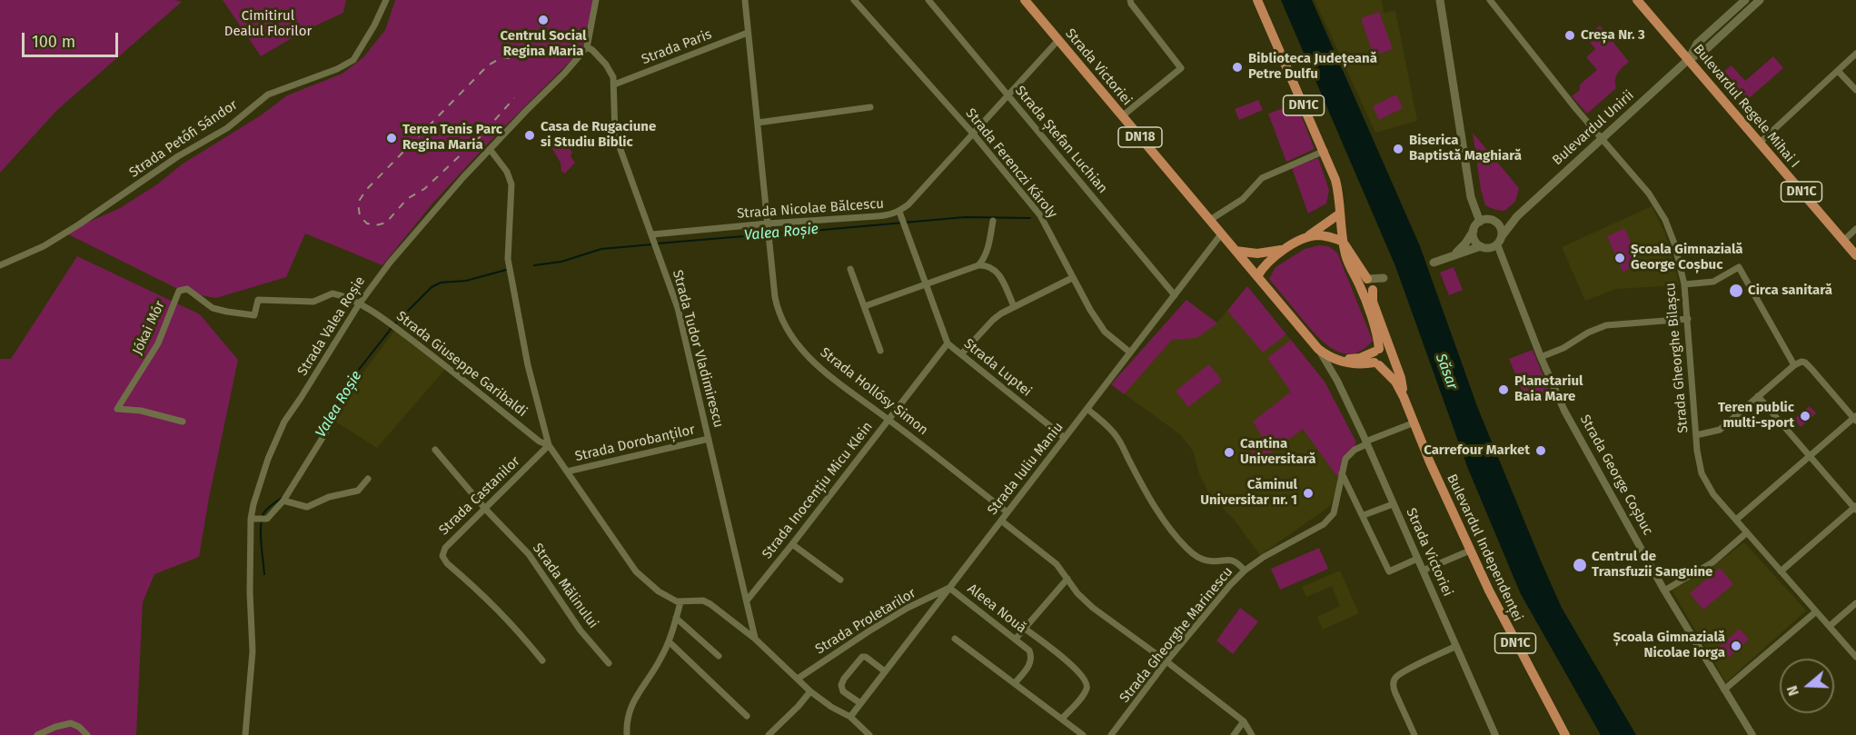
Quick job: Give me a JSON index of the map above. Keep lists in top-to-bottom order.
{
  "streets": {
    "main road": [
      "Strada Victoriei",
      "DN1C",
      "Bulevardul Regele Mihai I",
      "Bulevardul Unirii",
      "DN18",
      "Bulevardul Independenței"
    ],
    "street": [
      "Strada Paris",
      "Strada Petőfi Sándor",
      "Strada Ștefan Luchian",
      "Strada Ferenczi Károly",
      "Strada Nicolae Bălcescu",
      "Strada Valea Roșie",
      "Jókai Mór",
      "Strada Tudor Vladimirescu",
      "Strada Gheorghe Bilașcu",
      "Strada Giuseppe Garibaldi",
      "Strada Luptei",
      "Strada Hollósy Simon",
      "Strada Dorobanților",
      "Strada Iuliu Maniu",
      "Strada George Coșbuc",
      "Strada Inocențiu Micu Klein",
      "Strada Castanilor",
      "Strada Mălinului",
      "Aleea Nouă",
      "Strada Proletarilor",
      "Strada Gheorghe Marinescu"
    ]
  },
  "crossings": [
    ["Strada Paris", "Strada Tudor Vladimirescu"],
    ["Strada Paris", "Strada Hollósy Simon"],
    ["Strada Victoriei", "Strada Nicolae Bălcescu"],
    ["Strada Victoriei", "Strada Iuliu Maniu"],
    ["Strada Victoriei", "Bulevardul Independenței"],
    ["Strada Victoriei", "Strada Gheorghe Marinescu"],
    ["Bulevardul Regele Mihai I", "Bulevardul Unirii"],
    ["Bulevardul Unirii", "Strada Gheorghe Bilașcu"],
    ["Bulevardul Unirii", "Strada George Coșbuc"],
    ["Strada Ștefan Luchian", "Strada Nicolae Bălcescu"],
    ["Strada Ștefan Luchian", "Strada Iuliu Maniu"],
    ["Strada Ferenczi Károly", "Strada Nicolae Bălcescu"],
    ["Strada Ferenczi Károly", "Strada Iuliu Maniu"],
    ["Strada Nicolae Bălcescu", "Strada Tudor Vladimirescu"],
    ["Strada Nicolae Bălcescu", "Strada Luptei"],
    ["Strada Nicolae Bălcescu", "Strada Hollósy Simon"],
    ["Strada Valea Roșie", "Jókai Mór"],
    ["Strada Valea Roșie", "Strada Tudor Vladimirescu"],
    ["Strada Valea Roșie", "Strada Giuseppe Garibaldi"],
    ["Jókai Mór", "Strada Giuseppe Garibaldi"],
    ["Strada Tudor Vladimirescu", "Strada Dorobanților"],
    ["Strada Tudor Vladimirescu", "Strada Inocențiu Micu Klein"],
    ["Strada Giuseppe Garibaldi", "Strada Castanilor"],
    ["Strada Luptei", "Strada Iuliu Maniu"],
    ["Strada Luptei", "Strada Inocențiu Micu Klein"],
    ["Strada Hollósy Simon", "Strada Iuliu Maniu"],
    ["Strada Hollósy Simon", "Strada Inocențiu Micu Klein"],
    ["Strada Iuliu Maniu", "Aleea Nouă"],
    ["Strada Iuliu Maniu", "Strada Proletarilor"],
    ["Strada Castanilor", "Strada Mălinului"],
    ["Bulevardul Independenței", "Strada Gheorghe Marinescu"],
    ["Aleea Nouă", "Strada Proletarilor"]
  ],
  "water": ["Valea Roșie", "Săsar"],
  "parks": ["Cimitirul Dealul Florilor"],
  "places": [
    "Centrul Social Regina Maria",
    "Creșa Nr. 3",
    "Biblioteca Județeană Petre Dulfu",
    "Casa de Rugaciune si Studiu Biblic",
    "Teren Tenis Parc Regina Maria",
    "Biserica Baptistă Maghiară",
    "Școala Gimnazială George Coșbuc",
    "Circa sanitară",
    "Planetariul Baia Mare",
    "Teren public multi-sport",
    "Carrefour Market",
    "Cantina Universitară",
    "Căminul Universitar nr. 1",
    "Centrul de Transfuzii Sanguine",
    "Școala Gimnazială Nicolae Iorga"
  ],
  "scale_bar": "100 m",
  "north": "left"
}
